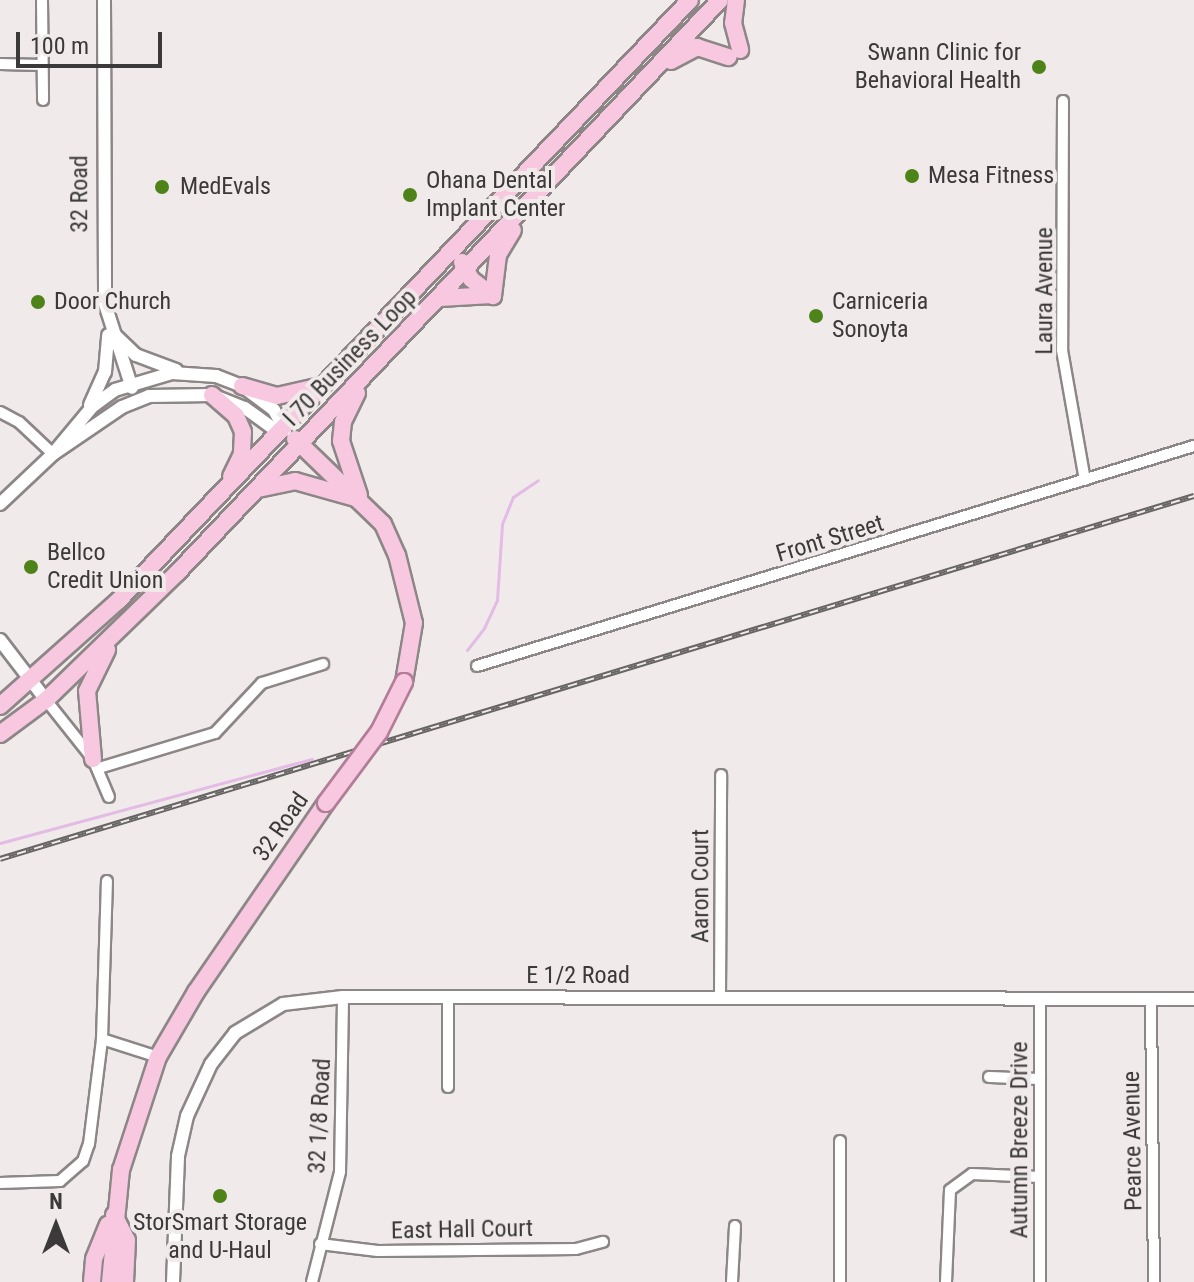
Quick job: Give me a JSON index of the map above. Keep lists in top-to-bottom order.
{
  "streets": {
    "main road": ["32 Road", "I 70 Business Loop"],
    "street": [
      "Laura Avenue",
      "Front Street",
      "Aaron Court",
      "E 1/2 Road",
      "32 1/8 Road",
      "Autumn Breeze Drive",
      "Pearce Avenue",
      "East Hall Court"
    ]
  },
  "crossings": [
    ["32 Road", "I 70 Business Loop"],
    ["Laura Avenue", "Front Street"],
    ["Aaron Court", "E 1/2 Road"],
    ["E 1/2 Road", "32 1/8 Road"],
    ["E 1/2 Road", "Autumn Breeze Drive"],
    ["E 1/2 Road", "Pearce Avenue"],
    ["32 1/8 Road", "East Hall Court"]
  ],
  "places": [
    "Swann Clinic for Behavioral Health",
    "Mesa Fitness",
    "MedEvals",
    "Ohana Dental Implant Center",
    "Door Church",
    "Carniceria Sonoyta",
    "Bellco Credit Union",
    "StorSmart Storage and U-Haul"
  ],
  "scale_bar": "100 m",
  "north": "top"
}
